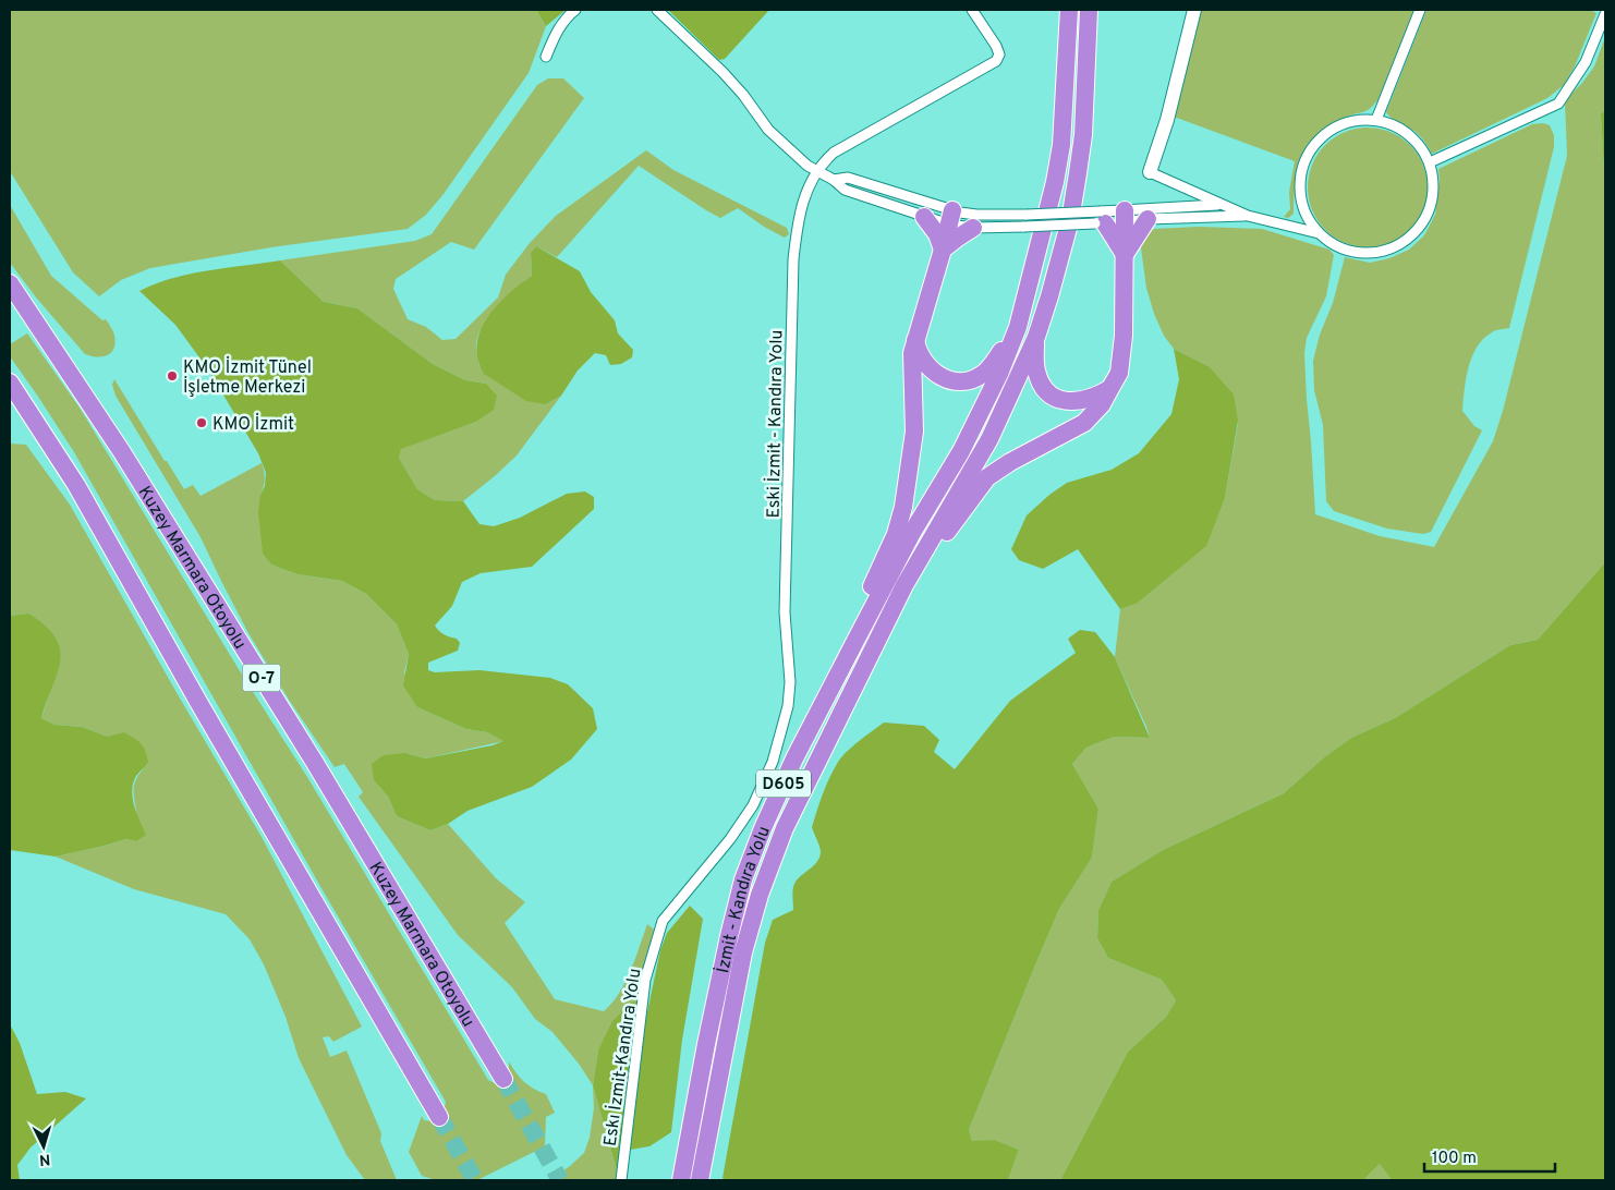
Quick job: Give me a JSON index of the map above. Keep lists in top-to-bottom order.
{
  "streets": {
    "highway": [
      "Kuzey Marmara Otoyolu",
      "O-7",
      "D605",
      "İzmit - Kandıra Yolu"
    ],
    "street": ["Eski İzmit - Kandıra Yolu", "Eskı İzmit-Kandıra Yolu"]
  },
  "crossings": [
    ["Eski İzmit - Kandıra Yolu", "Eskı İzmit-Kandıra Yolu"]
  ],
  "places": ["KMO İzmit Tünel İşletme Merkezi", "KMO İzmit"],
  "scale_bar": "100 m",
  "north": "bottom"
}
